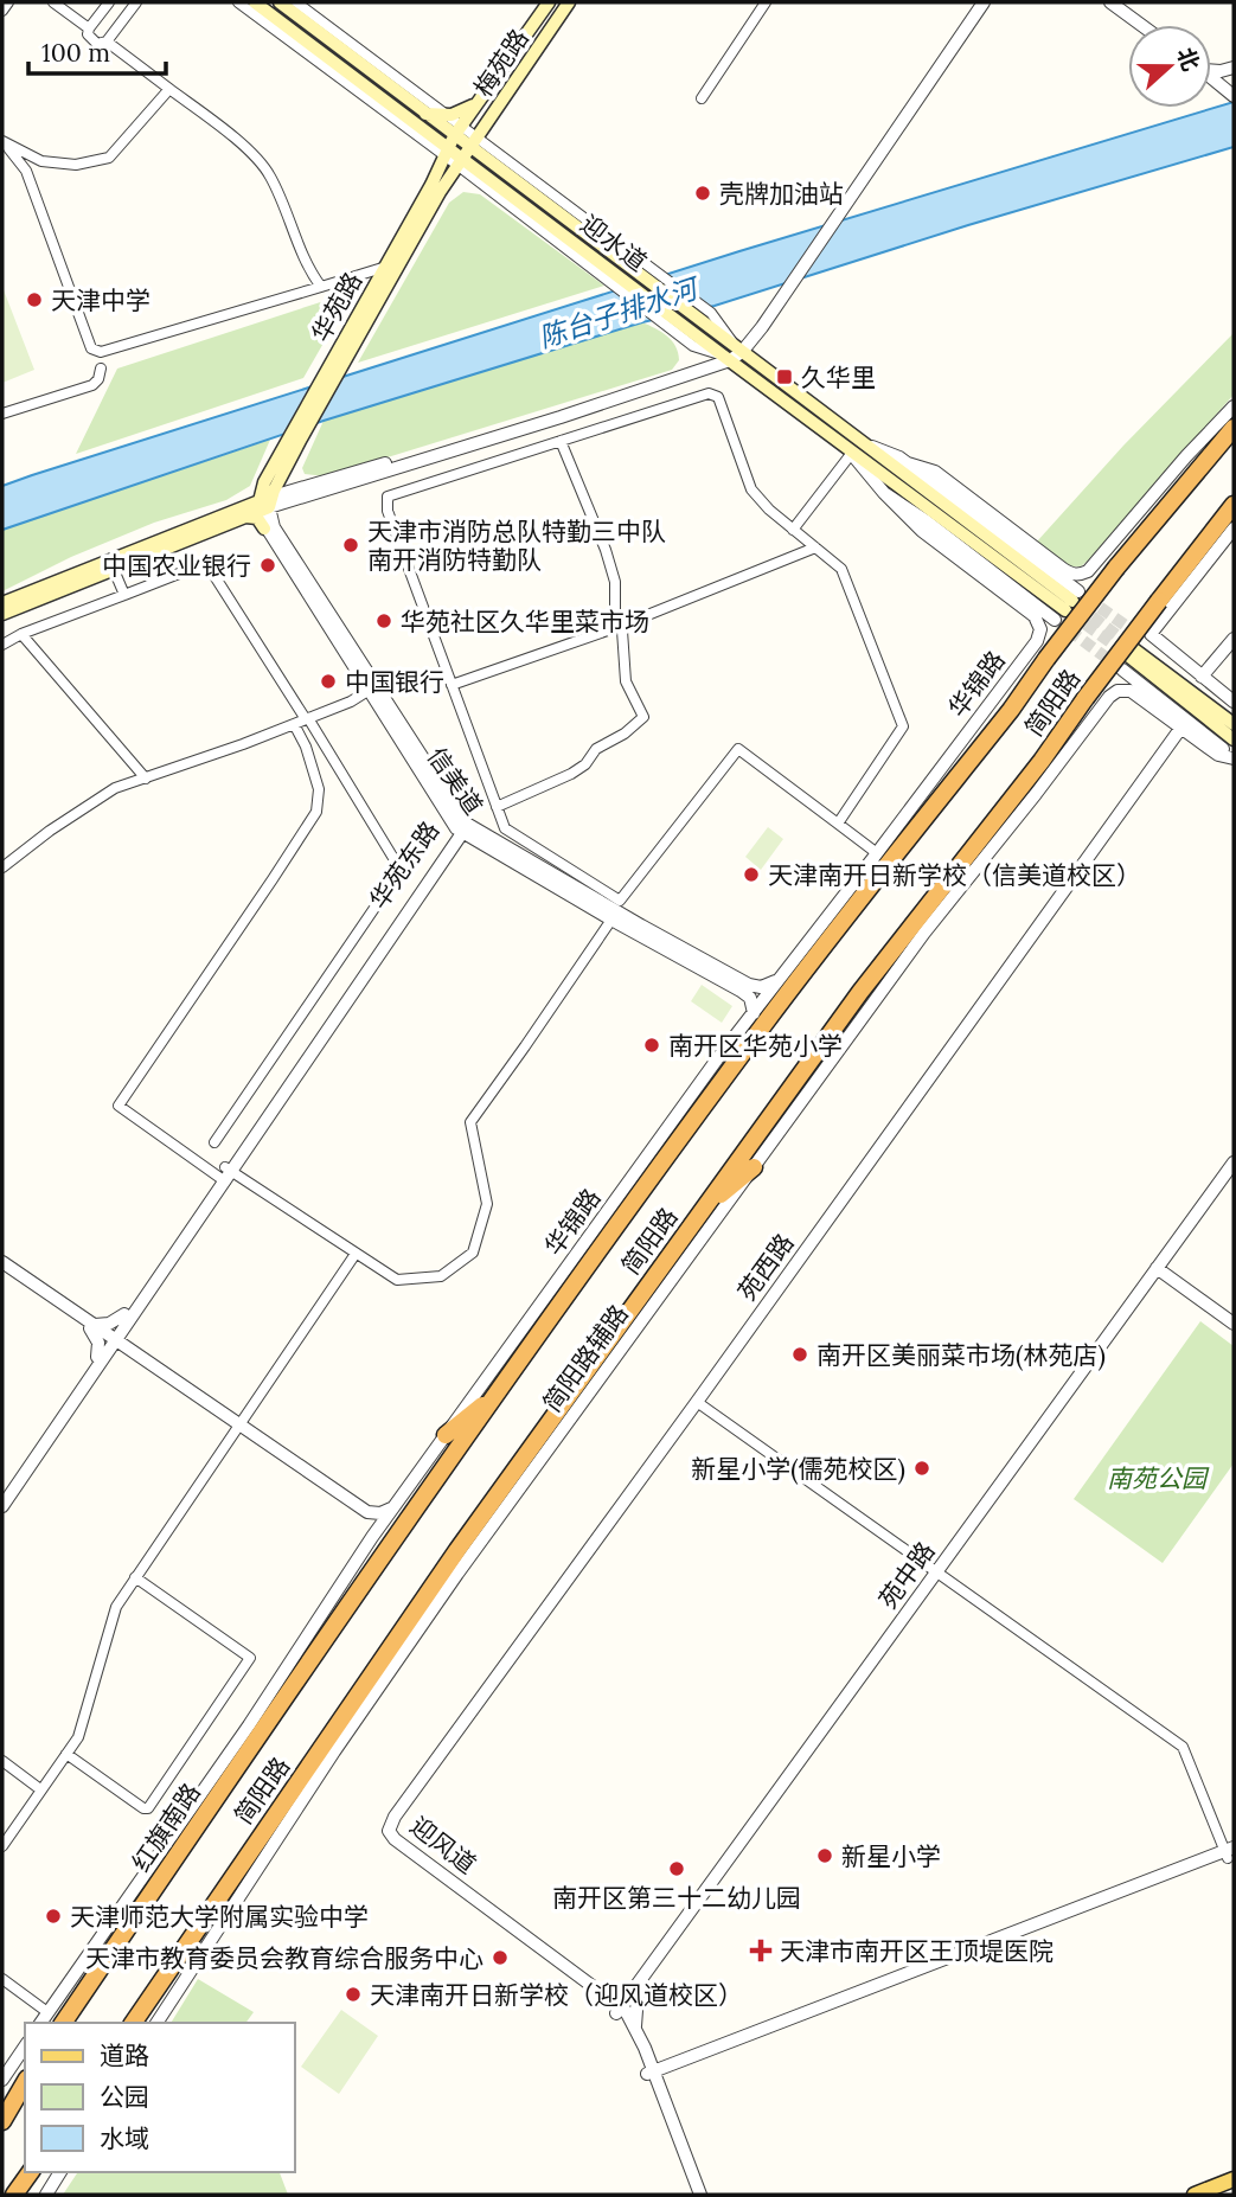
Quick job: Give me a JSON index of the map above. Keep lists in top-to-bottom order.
{
  "streets": {
    "highway": ["简阳路", "红旗南路"],
    "main road": ["梅苑路", "迎水道", "华苑路"],
    "street": [
      "华锦路",
      "信美道",
      "华苑东路",
      "苑西路",
      "简阳路辅路",
      "苑中路",
      "迎风道"
    ]
  },
  "crossings": [
    ["梅苑路", "迎水道"],
    ["梅苑路", "华苑路"],
    ["迎水道", "华苑路"],
    ["华苑路", "信美道"],
    ["华锦路", "信美道"],
    ["简阳路", "红旗南路"],
    ["信美道", "华苑东路"],
    ["苑西路", "简阳路辅路"],
    ["苑西路", "迎风道"],
    ["苑中路", "迎风道"]
  ],
  "water": ["陈台子排水河"],
  "parks": ["南苑公园"],
  "places": {
    "other": [
      "壳牌加油站",
      "天津中学",
      "天津市消防总队特勤三中队 南开消防特勤队",
      "中国农业银行",
      "华苑社区久华里菜市场",
      "中国银行",
      "天津南开日新学校（信美道校区）",
      "南开区华苑小学",
      "南开区美丽菜市场(林苑店)",
      "新星小学(儒苑校区)",
      "新星小学",
      "南开区第三十二幼儿园",
      "天津师范大学附属实验中学",
      "天津市教育委员会教育综合服务中心",
      "天津南开日新学校（迎风道校区）"
    ],
    "transit": ["久华里"],
    "health": ["天津市南开区王顶堤医院"]
  },
  "legend": ["道路", "公园", "水域"],
  "scale_bar": "100 m",
  "north": "right"
}
